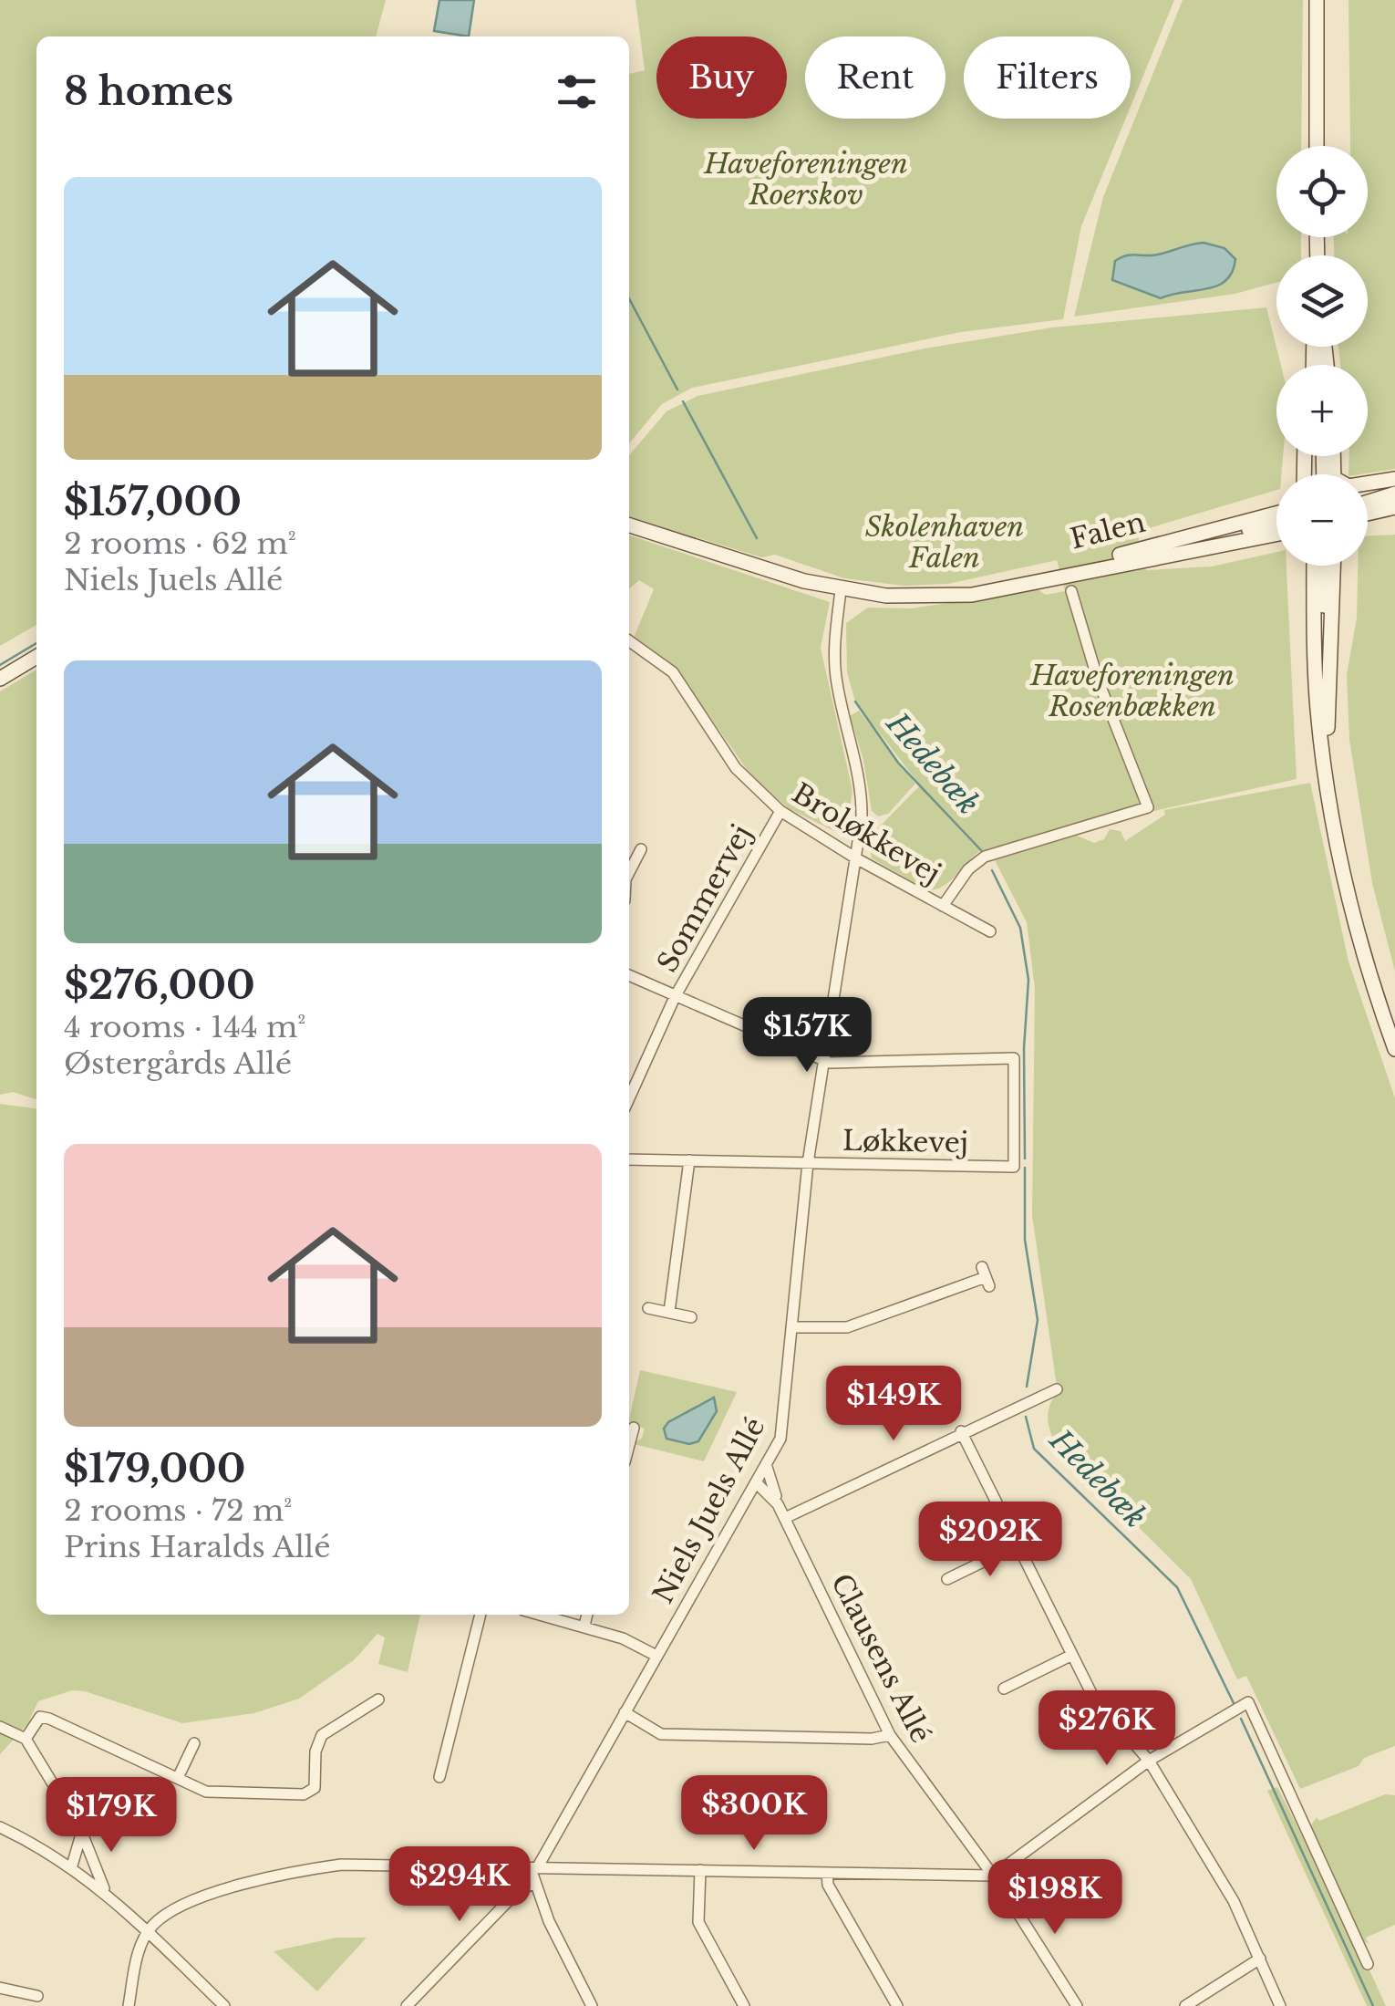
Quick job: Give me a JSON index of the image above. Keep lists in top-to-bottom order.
{
  "streets": {
    "main road": ["Falen"],
    "street": [
      "Broløkkevej",
      "Sommervej",
      "Løkkevej",
      "Niels Juels Allé",
      "Clausens Allé"
    ]
  },
  "crossings": [
    ["Falen", "Niels Juels Allé"],
    ["Broløkkevej", "Sommervej"],
    ["Broløkkevej", "Niels Juels Allé"],
    ["Løkkevej", "Niels Juels Allé"],
    ["Niels Juels Allé", "Clausens Allé"]
  ],
  "water": ["Hedebæk"],
  "parks": ["Haveforeningen Roerskov", "Skolenhaven Falen", "Haveforeningen Rosenbækken"],
  "page": {
    "chip": ["Buy", "Rent", "Filters"],
    "heading": "8 homes",
    "map_buttons": ["+", "−"],
    "list": [
      {
        "name": "$157,000",
        "note": "2 rooms · 62 m² · Niels Juels Allé"
      },
      {
        "name": "$276,000",
        "note": "4 rooms · 144 m² · Østergårds Allé"
      },
      {
        "name": "$179,000",
        "note": "2 rooms · 72 m² · Prins Haralds Allé"
      }
    ],
    "price": [
      "$157K",
      "$149K",
      "$202K",
      "$276K",
      "$300K",
      "$179K",
      "$294K",
      "$198K"
    ]
  }
}
